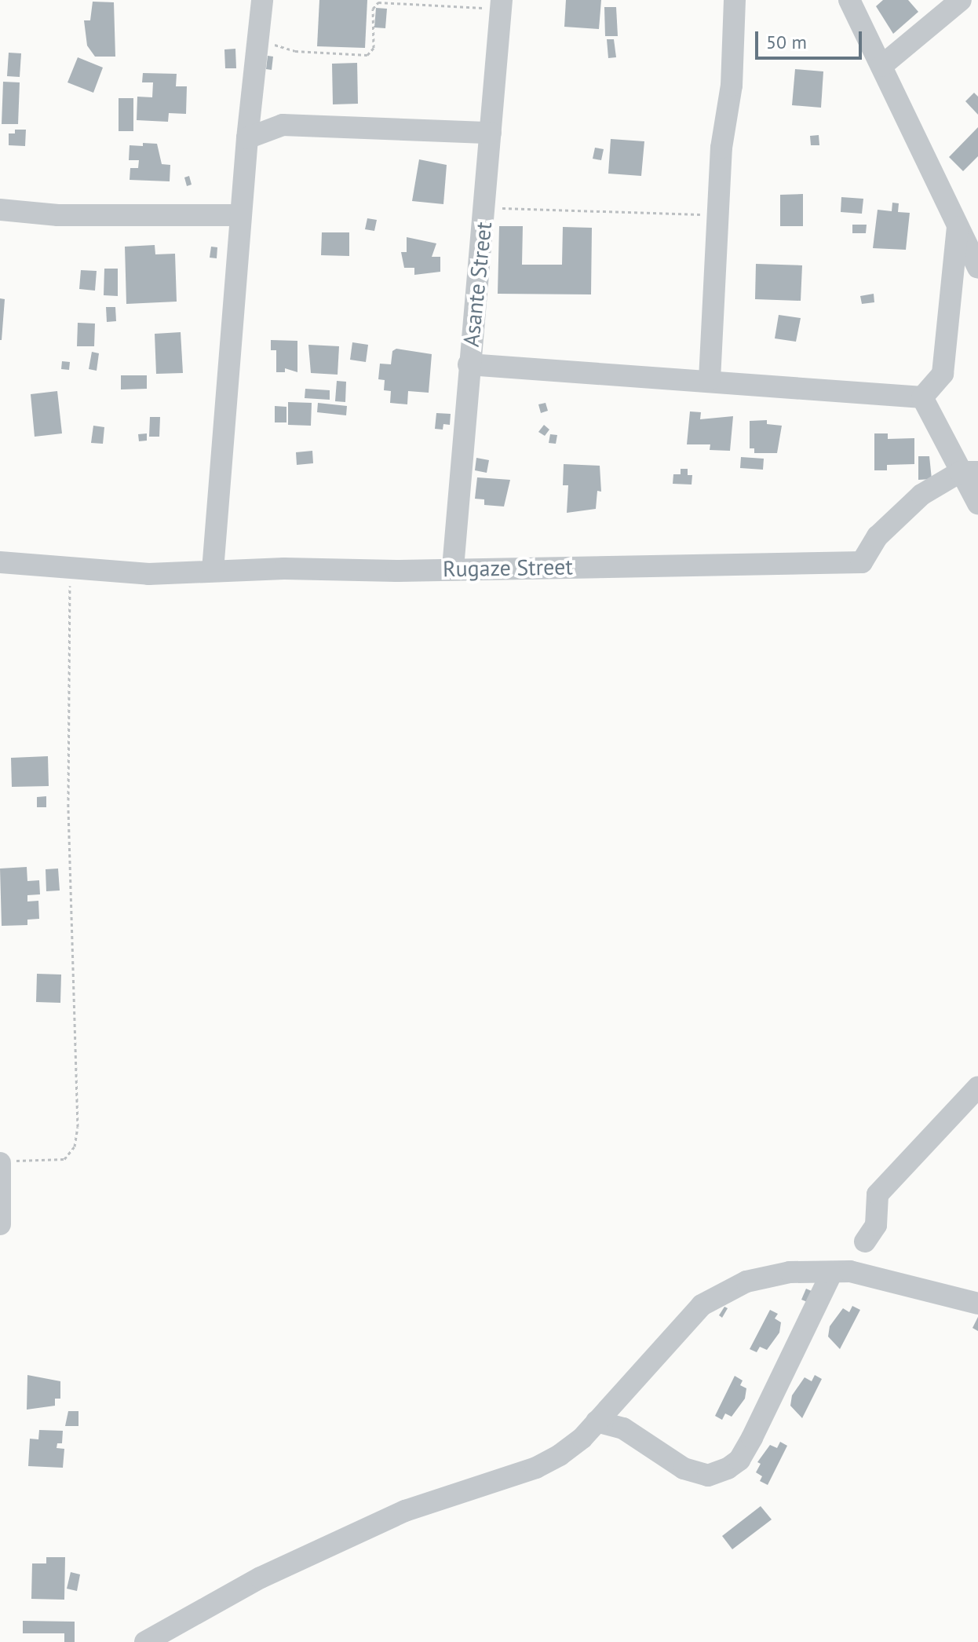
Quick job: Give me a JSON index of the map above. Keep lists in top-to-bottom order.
{
  "streets": {
    "street": ["Asante Street", "Rugaze Street"]
  },
  "crossings": [
    ["Asante Street", "Rugaze Street"]
  ],
  "scale_bar": "50 m"
}
